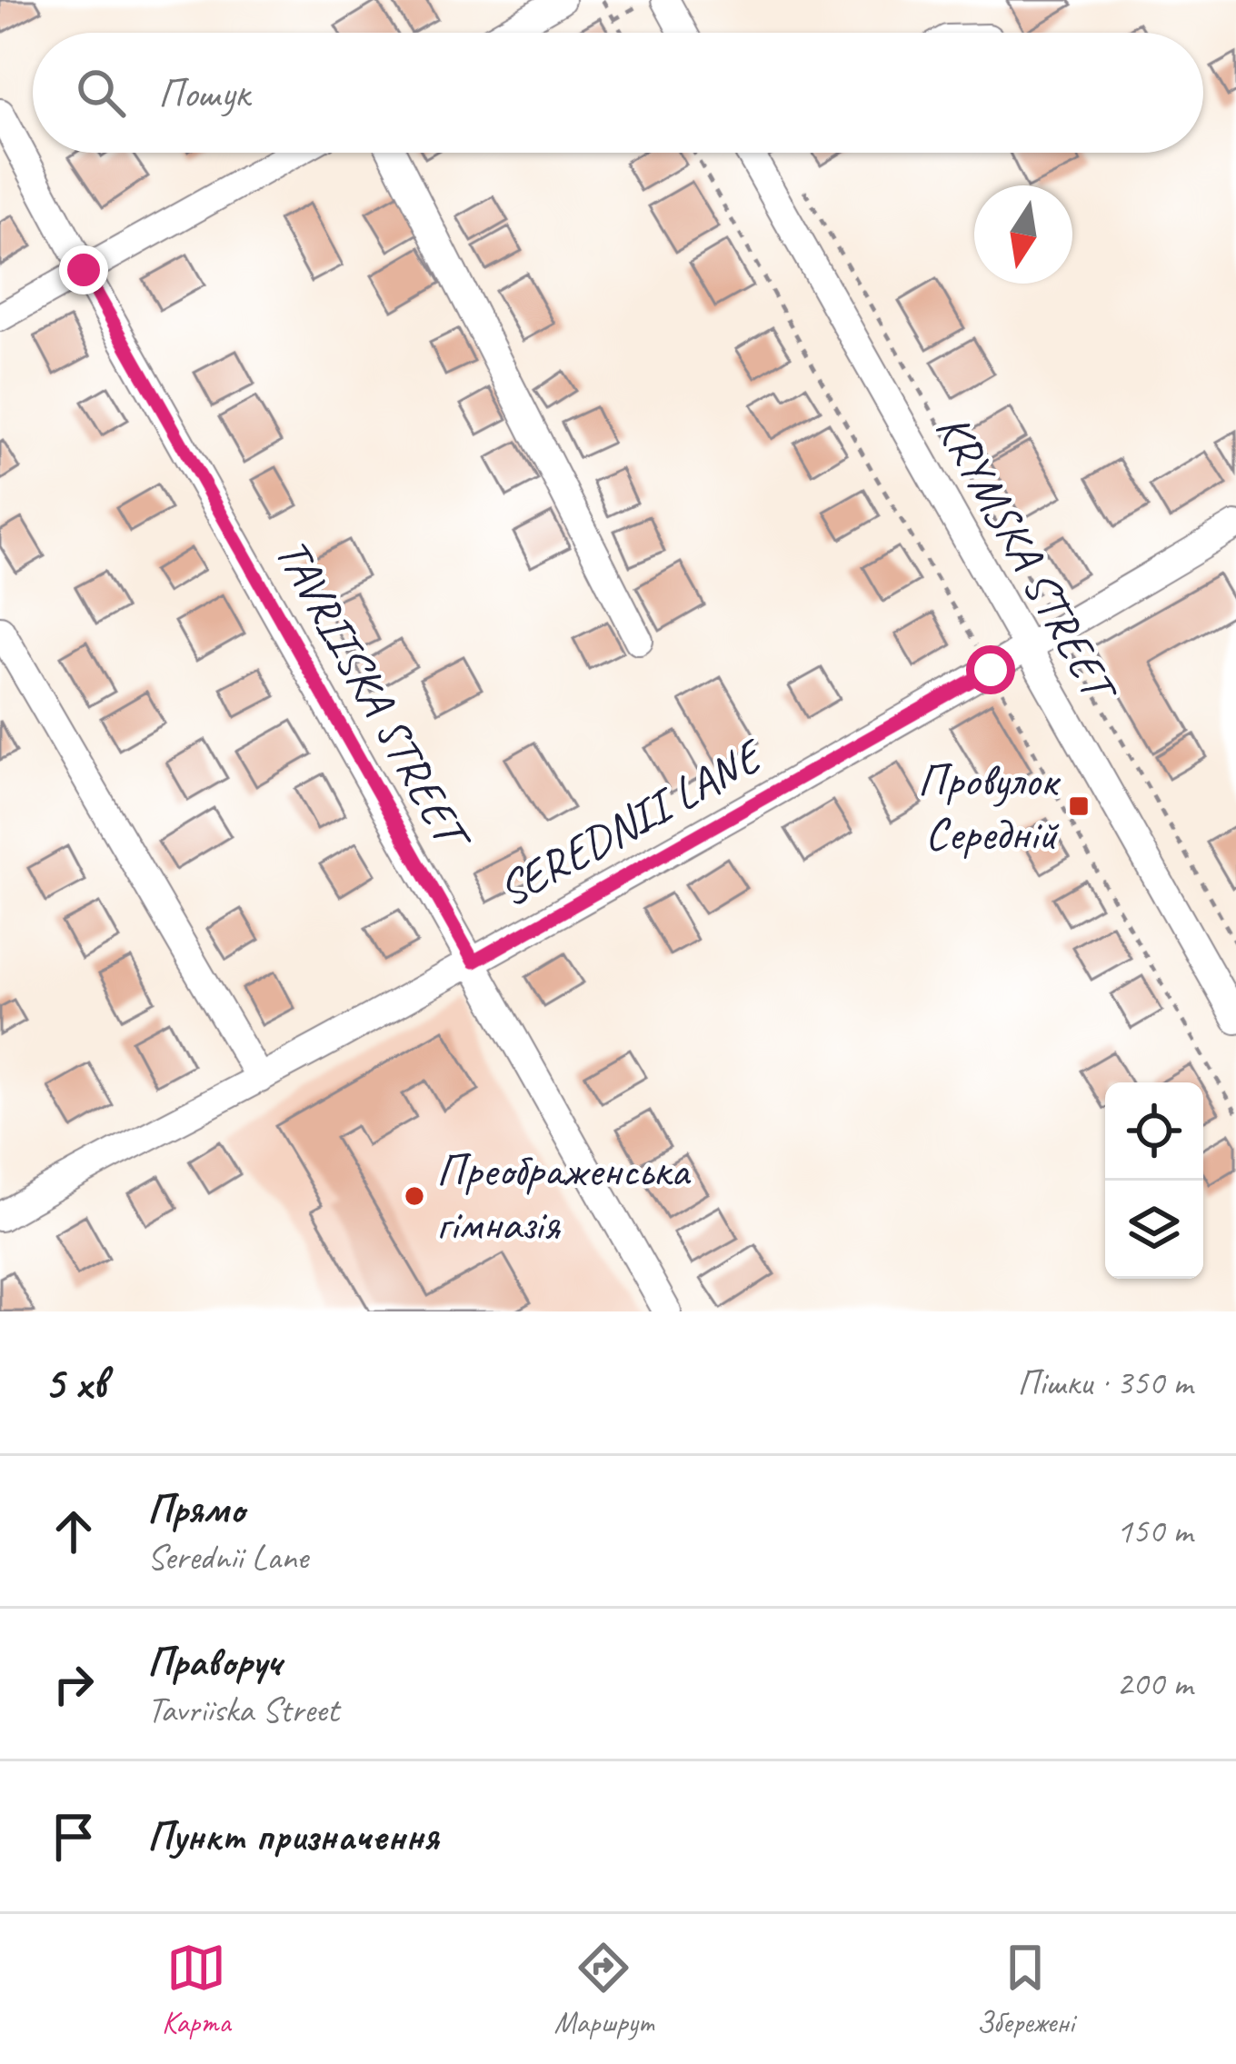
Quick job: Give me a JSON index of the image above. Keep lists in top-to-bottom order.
{
  "streets": {
    "street": ["KRYMSKA STREET", "TAVRIISKA STREET", "SEREDNII LANE"]
  },
  "crossings": [
    ["KRYMSKA STREET", "SEREDNII LANE"],
    ["TAVRIISKA STREET", "SEREDNII LANE"]
  ],
  "places": {
    "transit": ["Провулок Середній"],
    "other": ["Преображенська гімназія"]
  },
  "north": "bottom",
  "page": {
    "search": "Пошук",
    "heading": ["5 хв", "Пішки · 350 m"],
    "list": [
      ["Прямо", "Serednii Lane", "150 m"],
      ["Праворуч", "Tavriiska Street", "200 m"],
      "Пункт призначення"
    ],
    "nav": ["Карта", "Маршрут", "Збережені"]
  }
}
